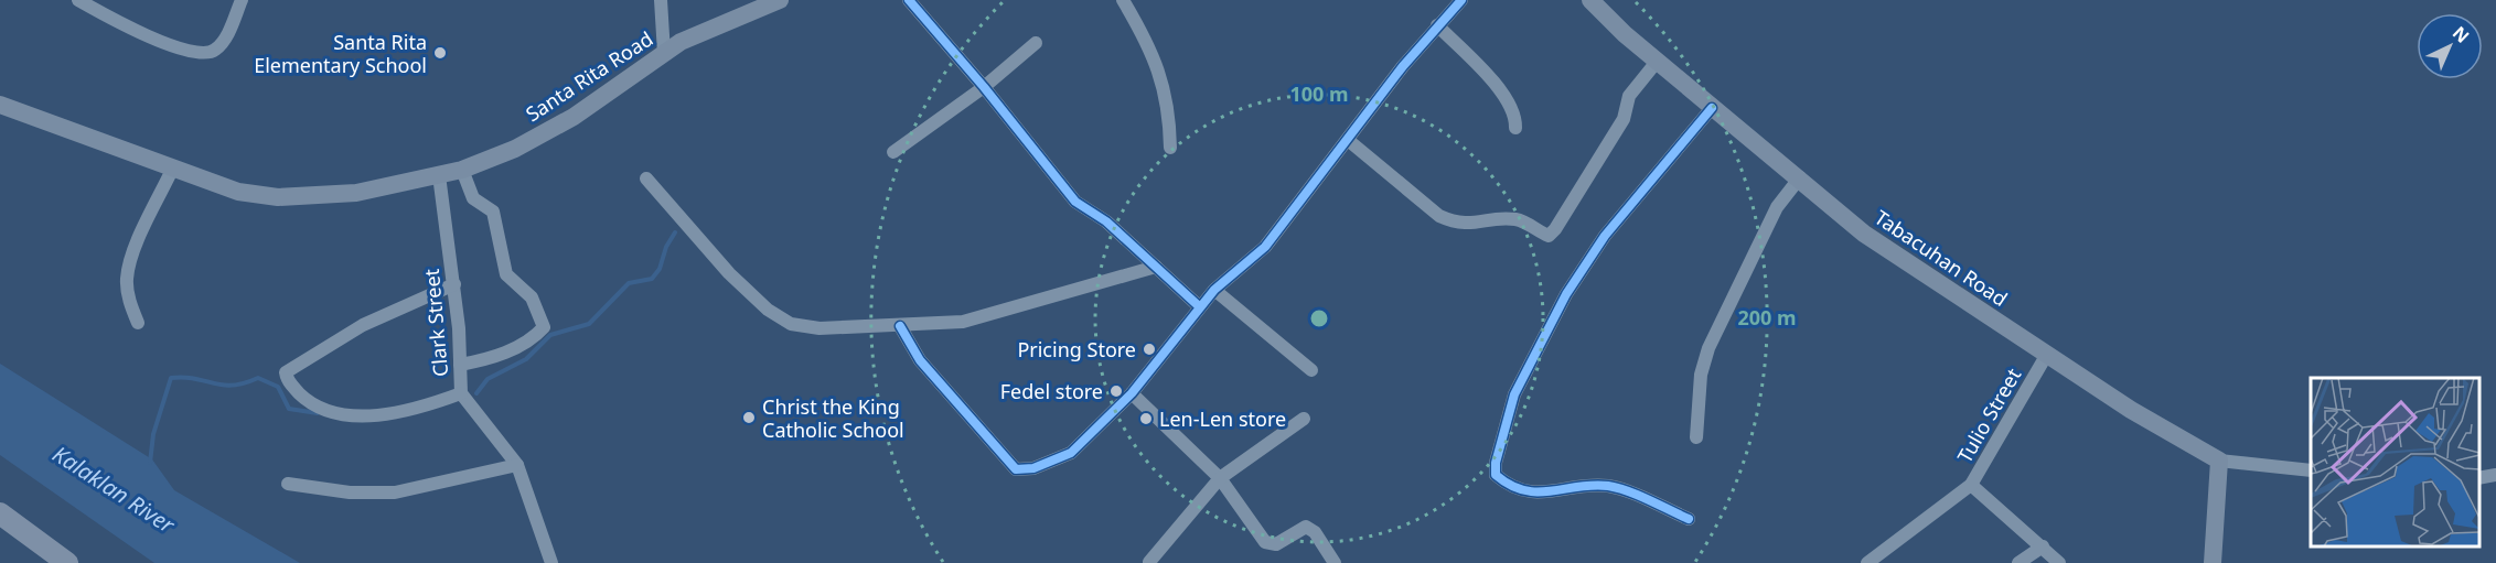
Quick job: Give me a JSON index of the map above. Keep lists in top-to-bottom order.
{
  "streets": {
    "main road": ["Santa Rita Road", "Tabacuhan Road"],
    "street": ["Clark Street", "Tulio Street"]
  },
  "crossings": [
    ["Santa Rita Road", "Clark Street"],
    ["Tabacuhan Road", "Tulio Street"]
  ],
  "water": ["Kalaklan River"],
  "places": [
    "Santa Rita Elementary School",
    "Pricing Store",
    "Fedel store",
    "Christ the King Catholic School",
    "Len-Len store"
  ],
  "north": "top right",
  "rings": ["100 m", "200 m"]
}
